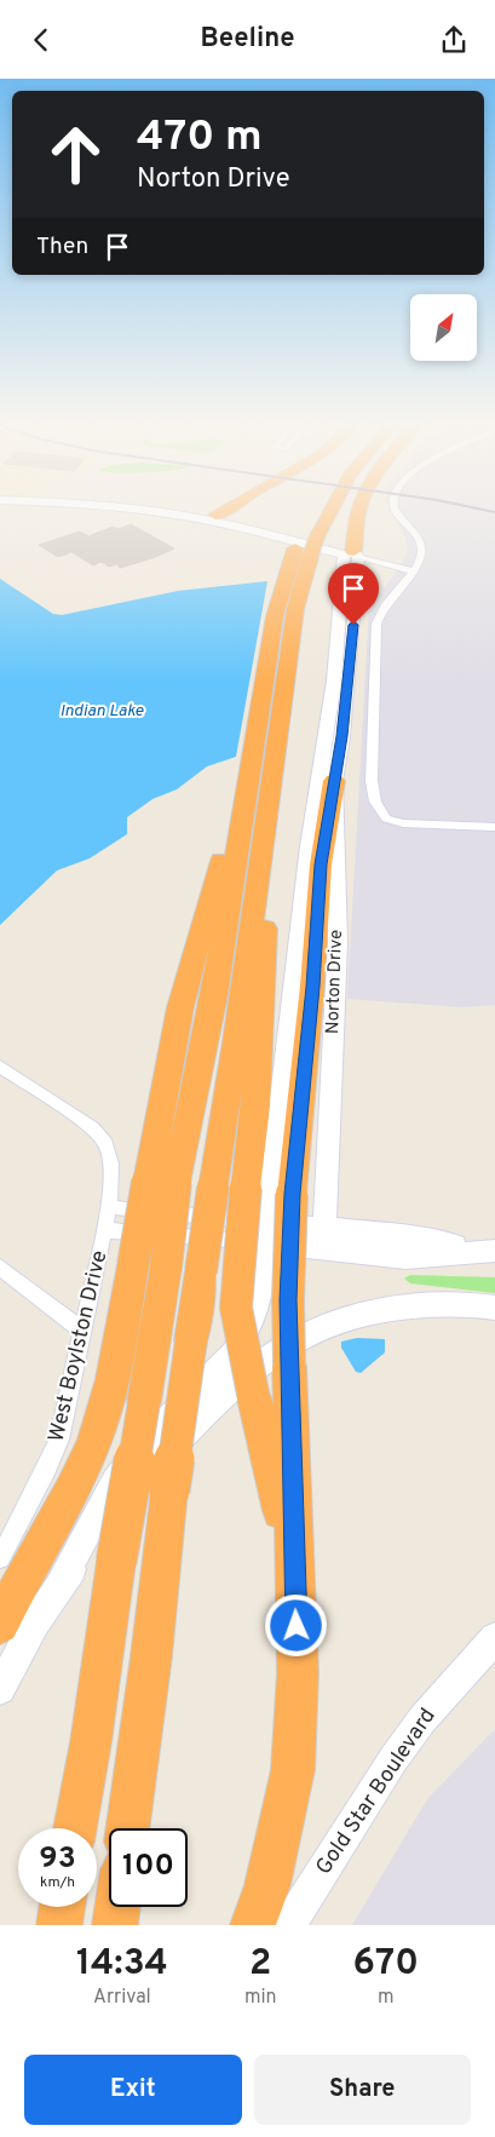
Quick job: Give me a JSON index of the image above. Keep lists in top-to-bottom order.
{
  "streets": {
    "main road": ["Norton Drive", "West Boylston Drive", "Gold Star Boulevard"]
  },
  "crossings": [
    ["Norton Drive", "West Boylston Drive"]
  ],
  "water": ["Indian Lake"],
  "north": "top right",
  "page": {
    "header": "Beeline",
    "turn": ["470 m", "Norton Drive"],
    "then": "Then",
    "speed": "93 km/h",
    "limit": "100",
    "eta": [
      "14:34",
      "Arrival",
      "2",
      "min",
      "670",
      "m"
    ],
    "buttons": ["Exit", "Share"]
  }
}
